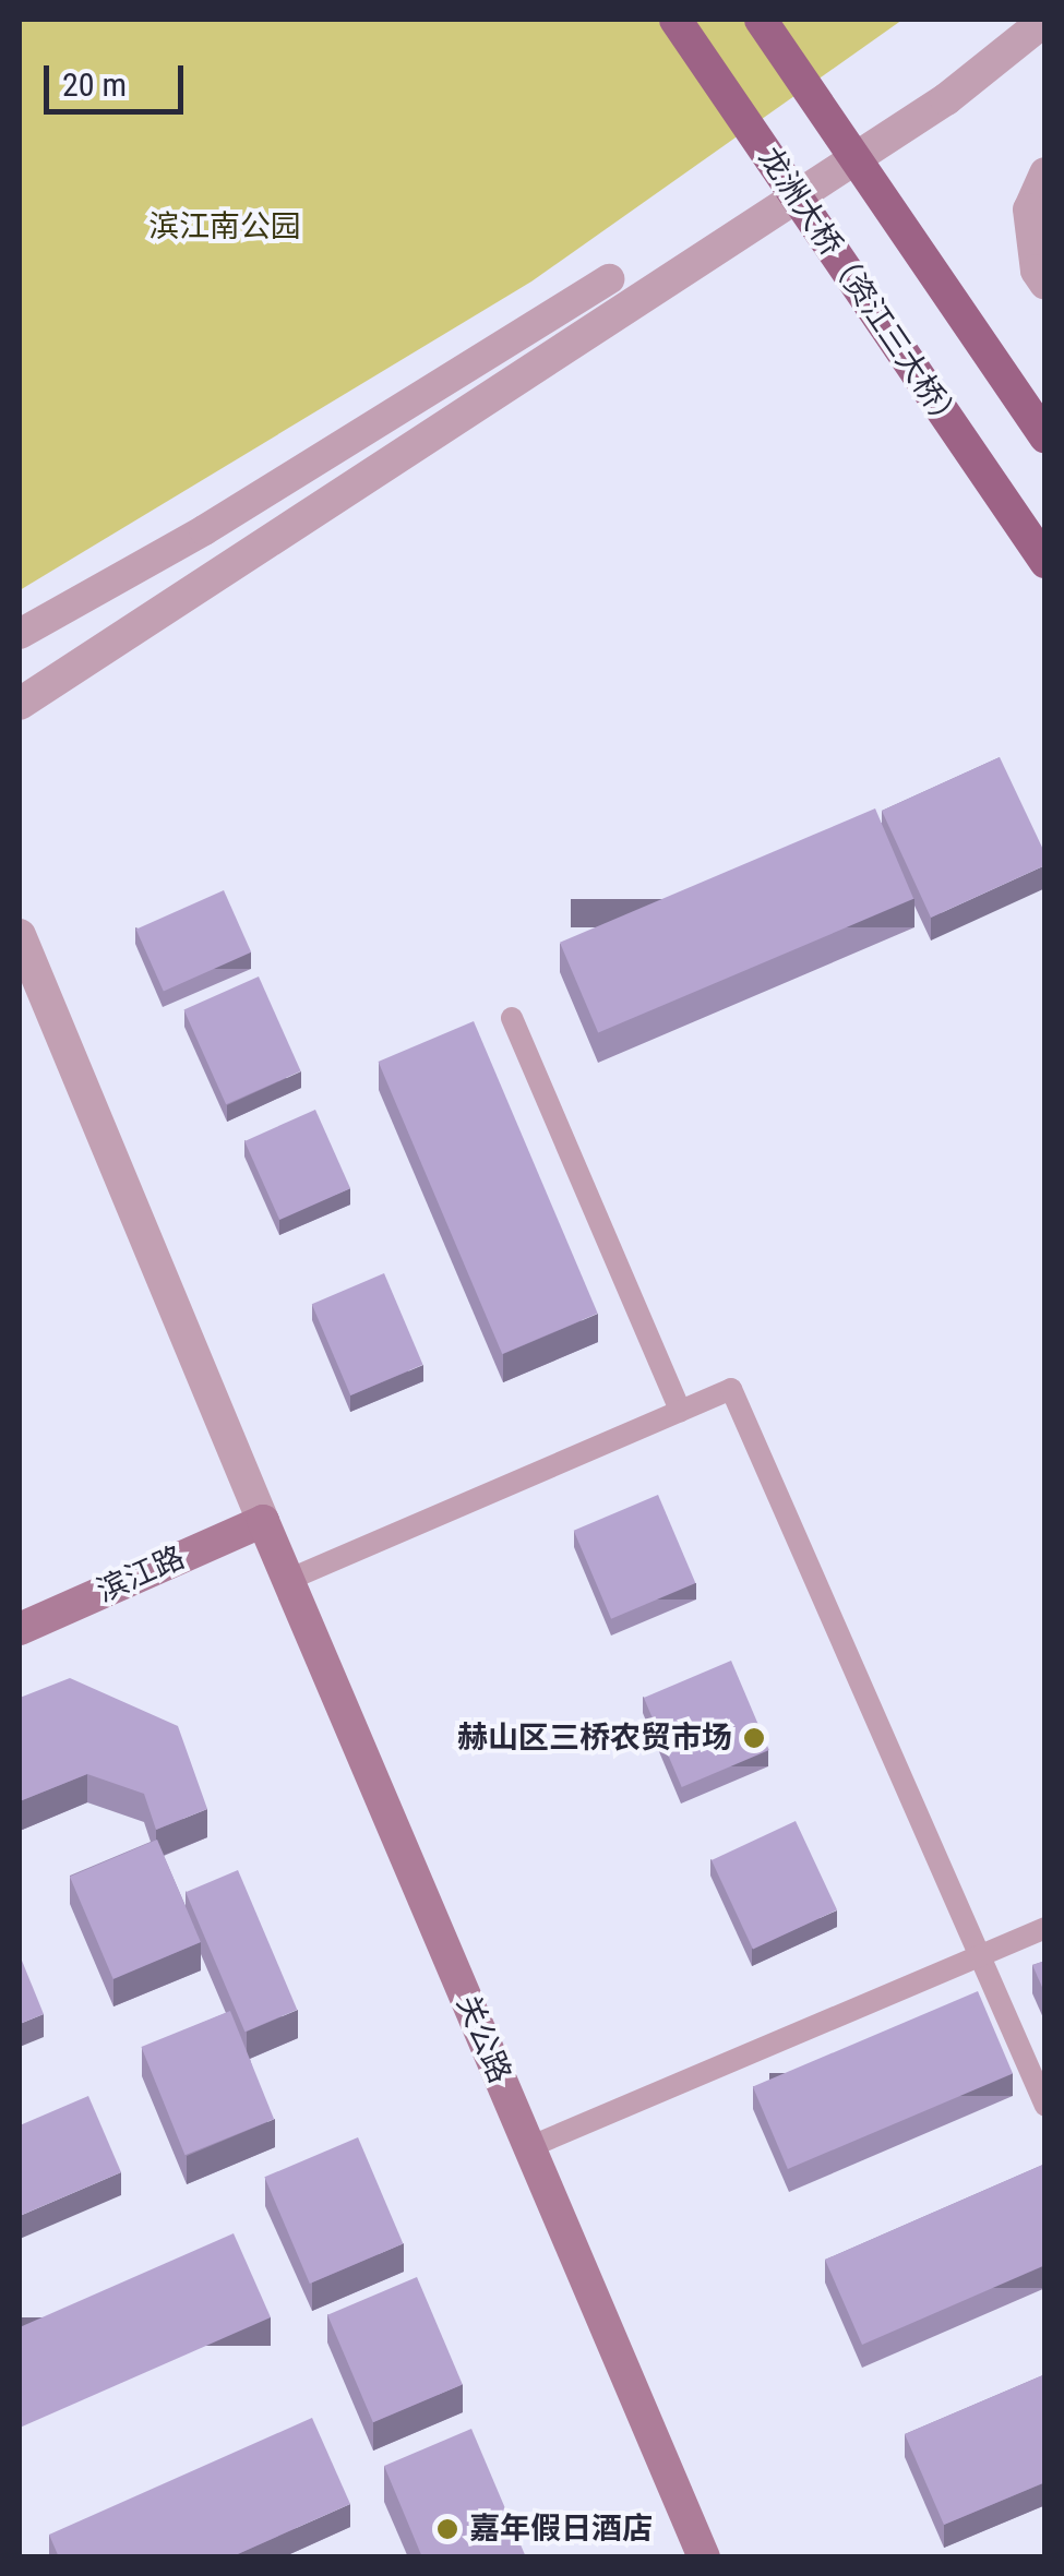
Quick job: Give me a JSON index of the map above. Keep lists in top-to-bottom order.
{
  "streets": {
    "main road": ["龙洲大桥（资江三大桥）", "滨江路", "关公路"]
  },
  "crossings": [
    ["滨江路", "关公路"]
  ],
  "parks": ["滨江南公园"],
  "places": ["赫山区三桥农贸市场", "嘉年假日酒店"],
  "scale_bar": "20 m"
}
